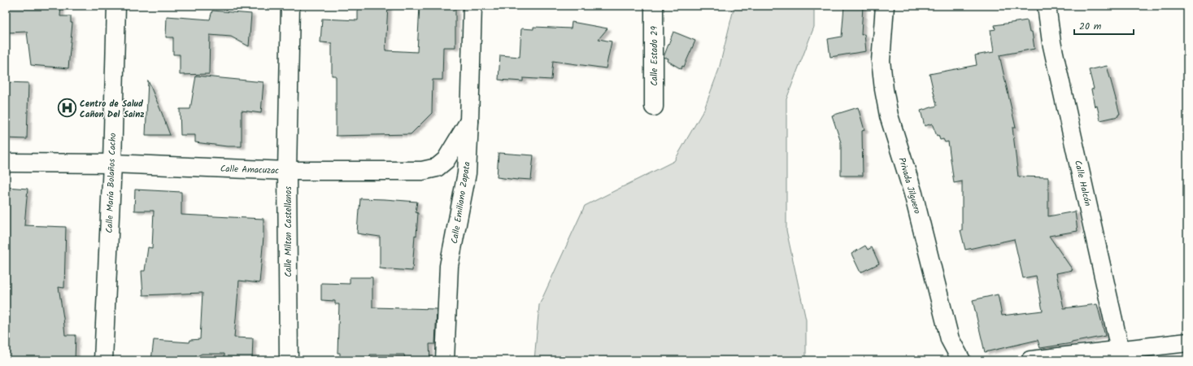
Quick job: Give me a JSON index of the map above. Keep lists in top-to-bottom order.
{
  "streets": {
    "street": [
      "Calle Estado 29",
      "Calle Amacuzac",
      "Calle María Bolaños Cacho",
      "Calle Halcón",
      "Privada Jilguero",
      "Calle Emiliano Zapata",
      "Calle Milton Castellanos"
    ]
  },
  "crossings": [
    ["Calle Amacuzac", "Calle María Bolaños Cacho"],
    ["Calle Amacuzac", "Calle Emiliano Zapata"],
    ["Calle Amacuzac", "Calle Milton Castellanos"]
  ],
  "places": {
    "hospital": ["Centro de Salud Cañon Del Sainz"]
  },
  "scale_bar": "20 m"
}
